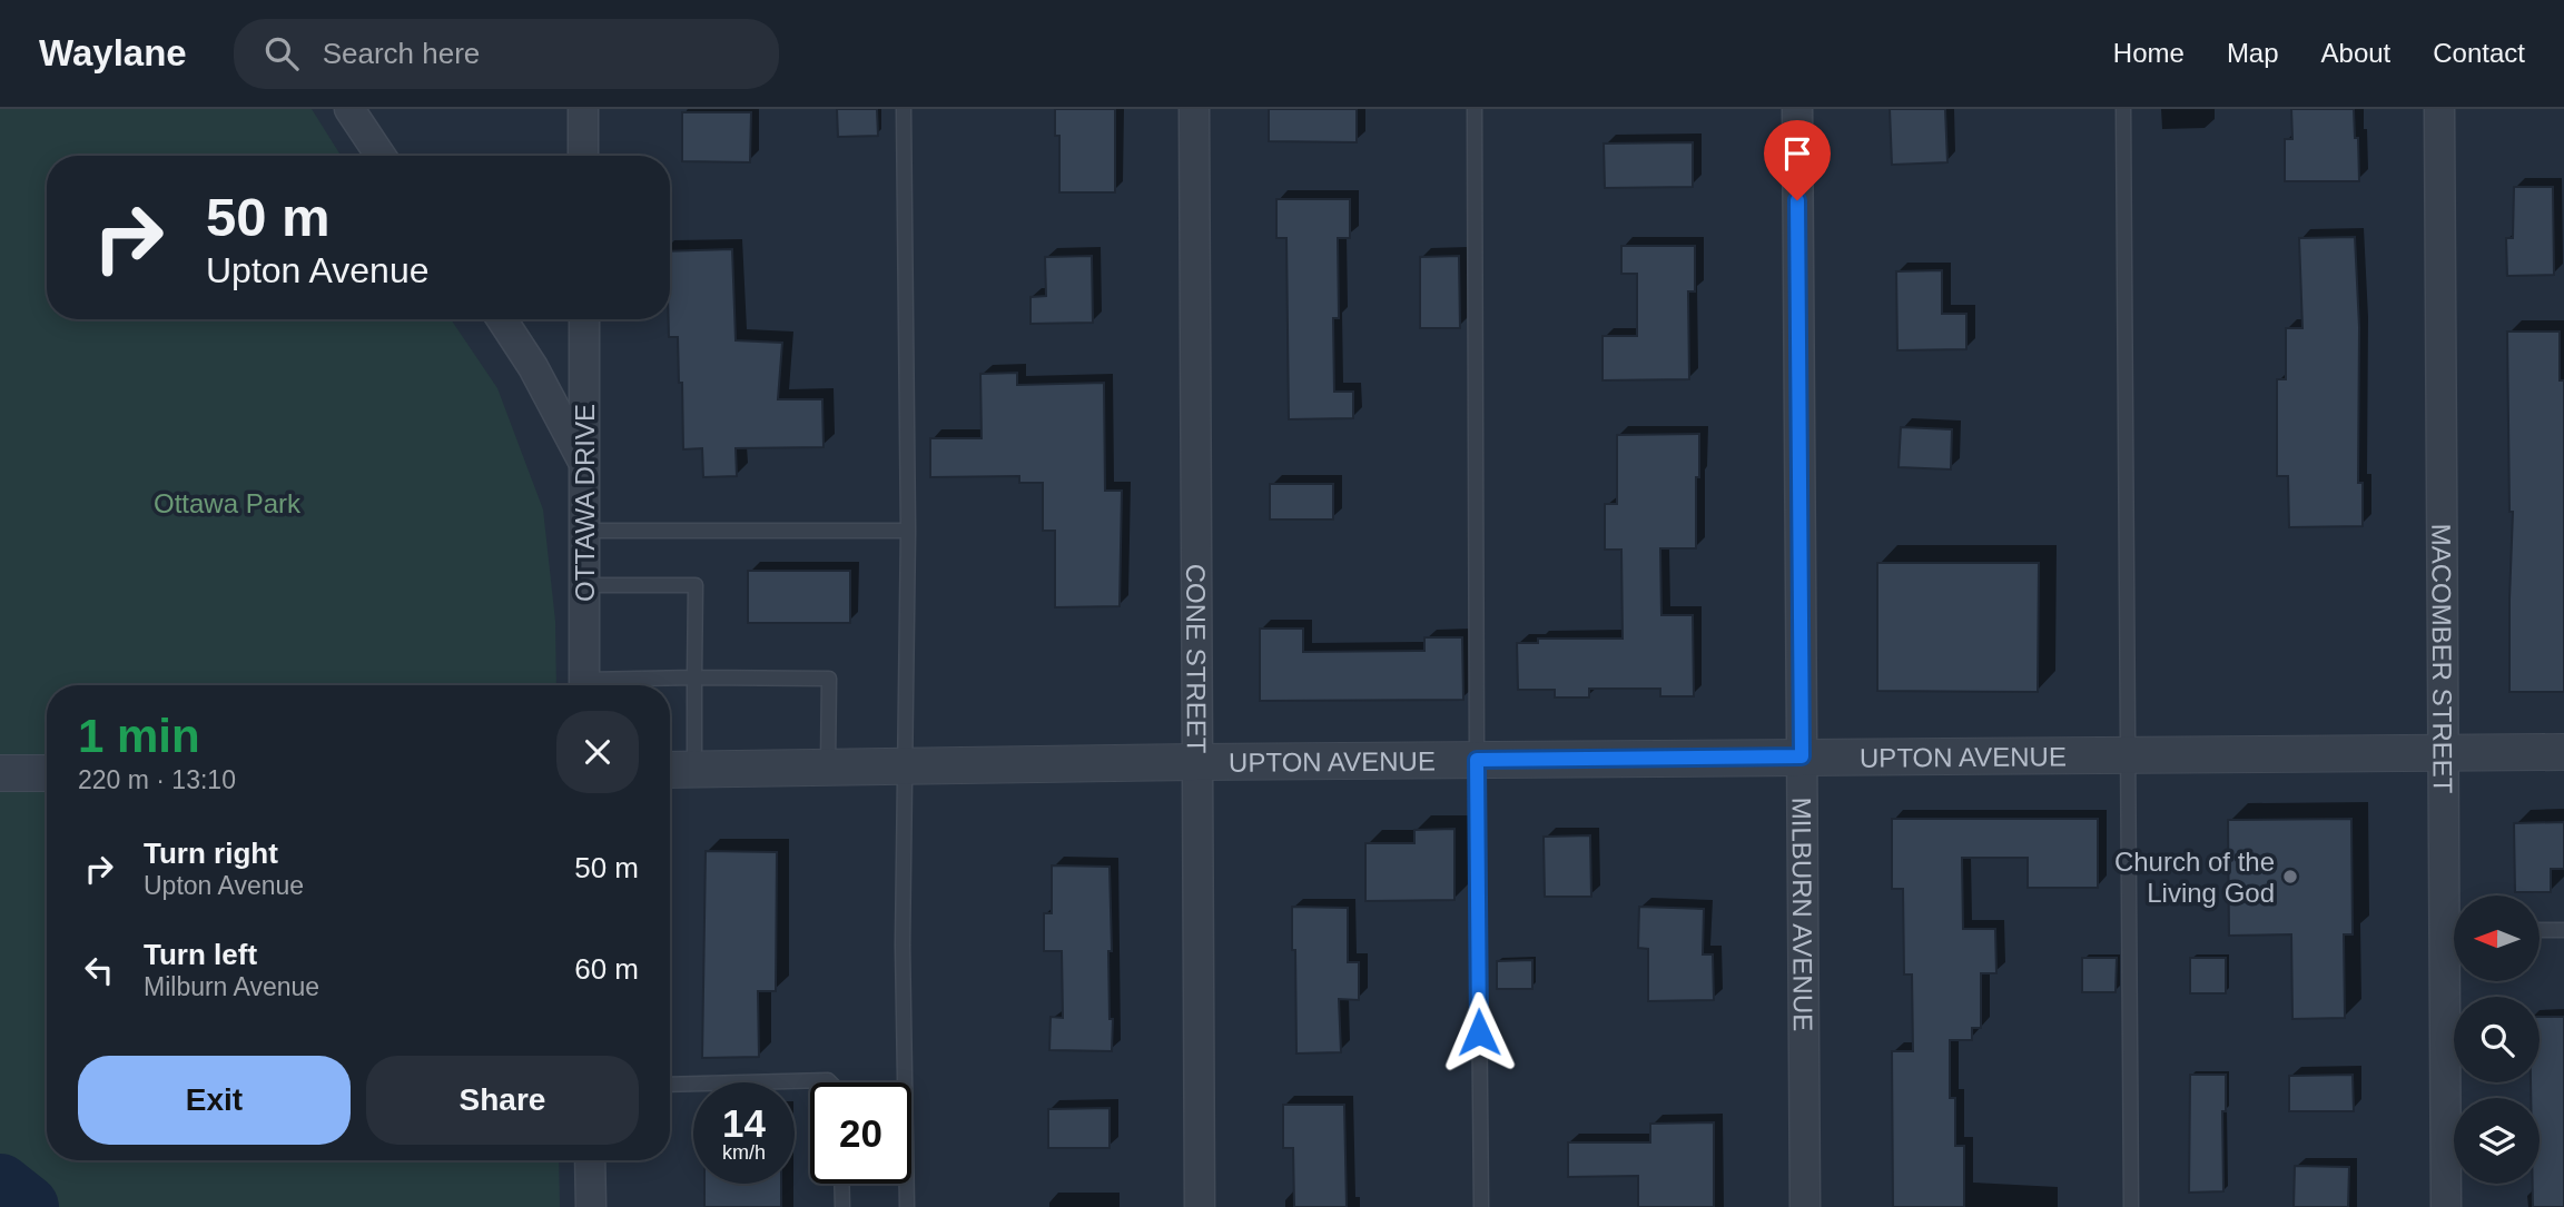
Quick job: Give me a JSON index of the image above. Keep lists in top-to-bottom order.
{
  "streets": {
    "street": [
      "OTTAWA DRIVE",
      "MACOMBER STREET",
      "CONE STREET",
      "UPTON AVENUE",
      "MILBURN AVENUE"
    ]
  },
  "crossings": [
    ["MACOMBER STREET", "UPTON AVENUE"],
    ["CONE STREET", "UPTON AVENUE"],
    ["UPTON AVENUE", "MILBURN AVENUE"]
  ],
  "parks": ["Ottawa Park"],
  "places": ["Church of the Living God"],
  "north": "left",
  "page": {
    "header": "Waylane",
    "search": "Search here",
    "nav": [
      "Home",
      "Map",
      "About",
      "Contact"
    ],
    "turn": ["50 m", "Upton Avenue"],
    "heading": ["1 min", "220 m · 13:10"],
    "list": [
      {
        "name": "Turn right",
        "note": "Upton Avenue",
        "value": "50 m"
      },
      {
        "name": "Turn left",
        "note": "Milburn Avenue",
        "value": "60 m"
      }
    ],
    "buttons": ["Exit", "Share"],
    "speed": "14 km/h",
    "limit": "20"
  }
}
